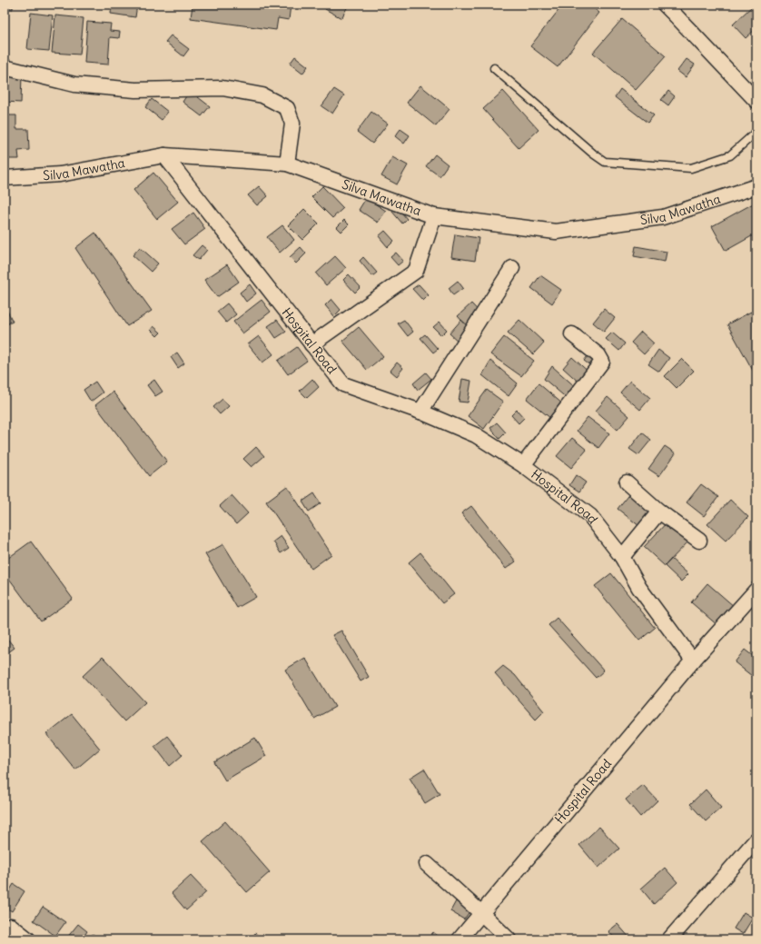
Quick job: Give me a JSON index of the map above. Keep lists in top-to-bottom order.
{
  "streets": {
    "street": ["Silva Mawatha", "Hospital Road"]
  },
  "crossings": [
    ["Silva Mawatha", "Hospital Road"]
  ]
}
